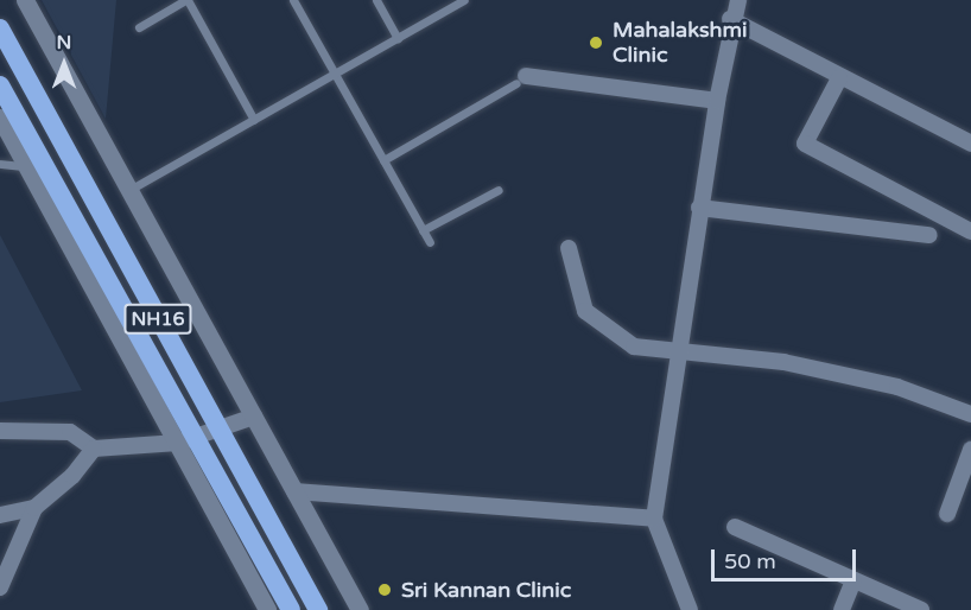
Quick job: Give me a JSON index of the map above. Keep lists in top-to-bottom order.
{
  "streets": {
    "highway": ["NH16"]
  },
  "places": ["Mahalakshmi Clinic", "Sri Kannan Clinic"],
  "scale_bar": "50 m",
  "north": "top"
}
